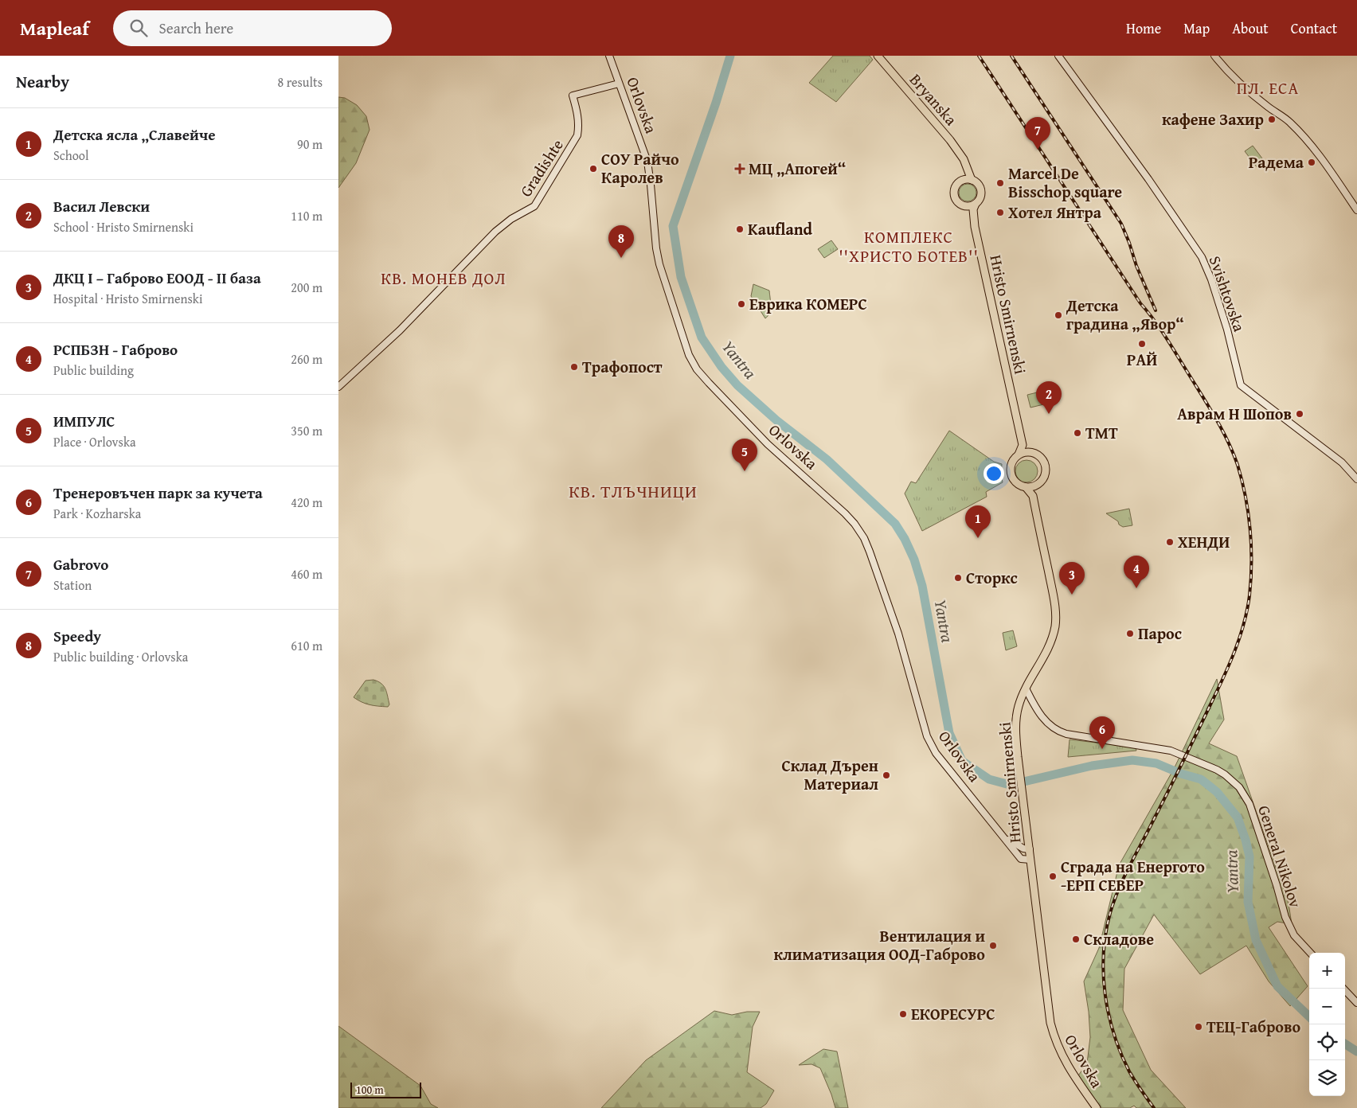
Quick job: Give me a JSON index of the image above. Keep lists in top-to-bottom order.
{
  "streets": {
    "main road": ["Bryanska", "Orlovska", "Hristo Smirnenski"],
    "street": ["Gradishte", "Svishtovska", "General Nikolov"]
  },
  "crossings": [
    ["Bryanska", "Hristo Smirnenski"],
    ["Orlovska", "Gradishte"],
    ["Orlovska", "Hristo Smirnenski"],
    ["Hristo Smirnenski", "General Nikolov"]
  ],
  "districts": [
    "ПЛ. ЕСА",
    "КОМПЛЕКС ''ХРИСТО БОТЕВ''",
    "КВ. МОНЕВ ДОЛ",
    "КВ. ТЛЪЧНИЦИ"
  ],
  "water": ["Yantra"],
  "places": {
    "other": [
      "кафене Захир",
      "Радема",
      "СОУ Райчо Каролев",
      "Marcel De Bisschop square",
      "Хотел Янтра",
      "Kaufland",
      "Еврика КОМЕРС",
      "Детска градина „Явор“",
      "РАЙ",
      "Трафопост",
      "Аврам Н Шопов",
      "TMT",
      "ХЕНДИ",
      "Сторкс",
      "Парос",
      "Склад Дърен Материал",
      "Сграда на Енергото -ЕРП СЕВЕР",
      "Складове",
      "Вентилация и климатизация ООД-Габрово",
      "ЕКОРЕСУРС",
      "ТЕЦ-Габрово"
    ],
    "health": ["МЦ „Апогей“"]
  },
  "scale_bar": "100 m",
  "page": {
    "header": "Mapleaf",
    "search": "Search here",
    "nav": [
      "Home",
      "Map",
      "About",
      "Contact"
    ],
    "heading": ["Nearby", "8 results"],
    "list": [
      {
        "mark": "1",
        "name": "Детска ясла „Славейче",
        "note": "School",
        "value": "90 m"
      },
      {
        "mark": "2",
        "name": "Васил Левски",
        "note": "School · Hristo Smirnenski",
        "value": "110 m"
      },
      {
        "mark": "3",
        "name": "ДКЦ І – Габрово ЕООД - II база",
        "note": "Hospital · Hristo Smirnenski",
        "value": "200 m"
      },
      {
        "mark": "4",
        "name": "РСПБЗН - Габрово",
        "note": "Public building",
        "value": "260 m"
      },
      {
        "mark": "5",
        "name": "ИМПУЛС",
        "note": "Place · Orlovska",
        "value": "350 m"
      },
      {
        "mark": "6",
        "name": "Тренеровъчен парк за кучета",
        "note": "Park · Kozharska",
        "value": "420 m"
      },
      {
        "mark": "7",
        "name": "Gabrovo",
        "note": "Station",
        "value": "460 m"
      },
      {
        "mark": "8",
        "name": "Speedy",
        "note": "Public building · Orlovska",
        "value": "610 m"
      }
    ],
    "pins": [
      "7",
      "8",
      "2",
      "5",
      "1",
      "4",
      "3",
      "6"
    ],
    "map_buttons": ["+", "−"],
    "scale": "100 m"
  }
}
